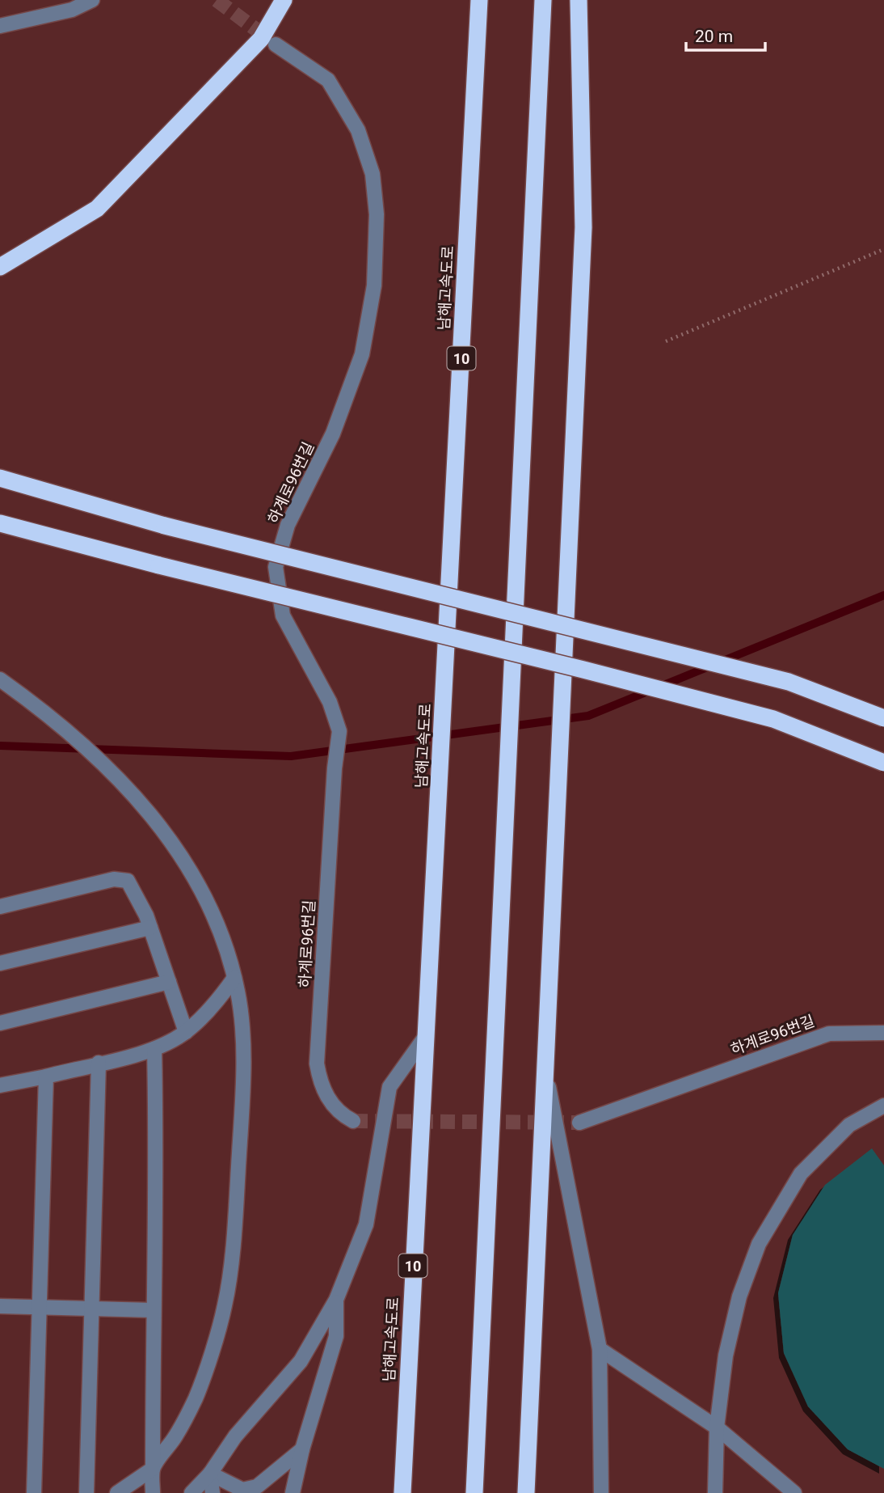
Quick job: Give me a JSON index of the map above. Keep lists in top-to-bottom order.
{
  "streets": {
    "highway": ["남해고속도로", "10"],
    "street": ["하계로96번길"]
  },
  "scale_bar": "20 m"
}
